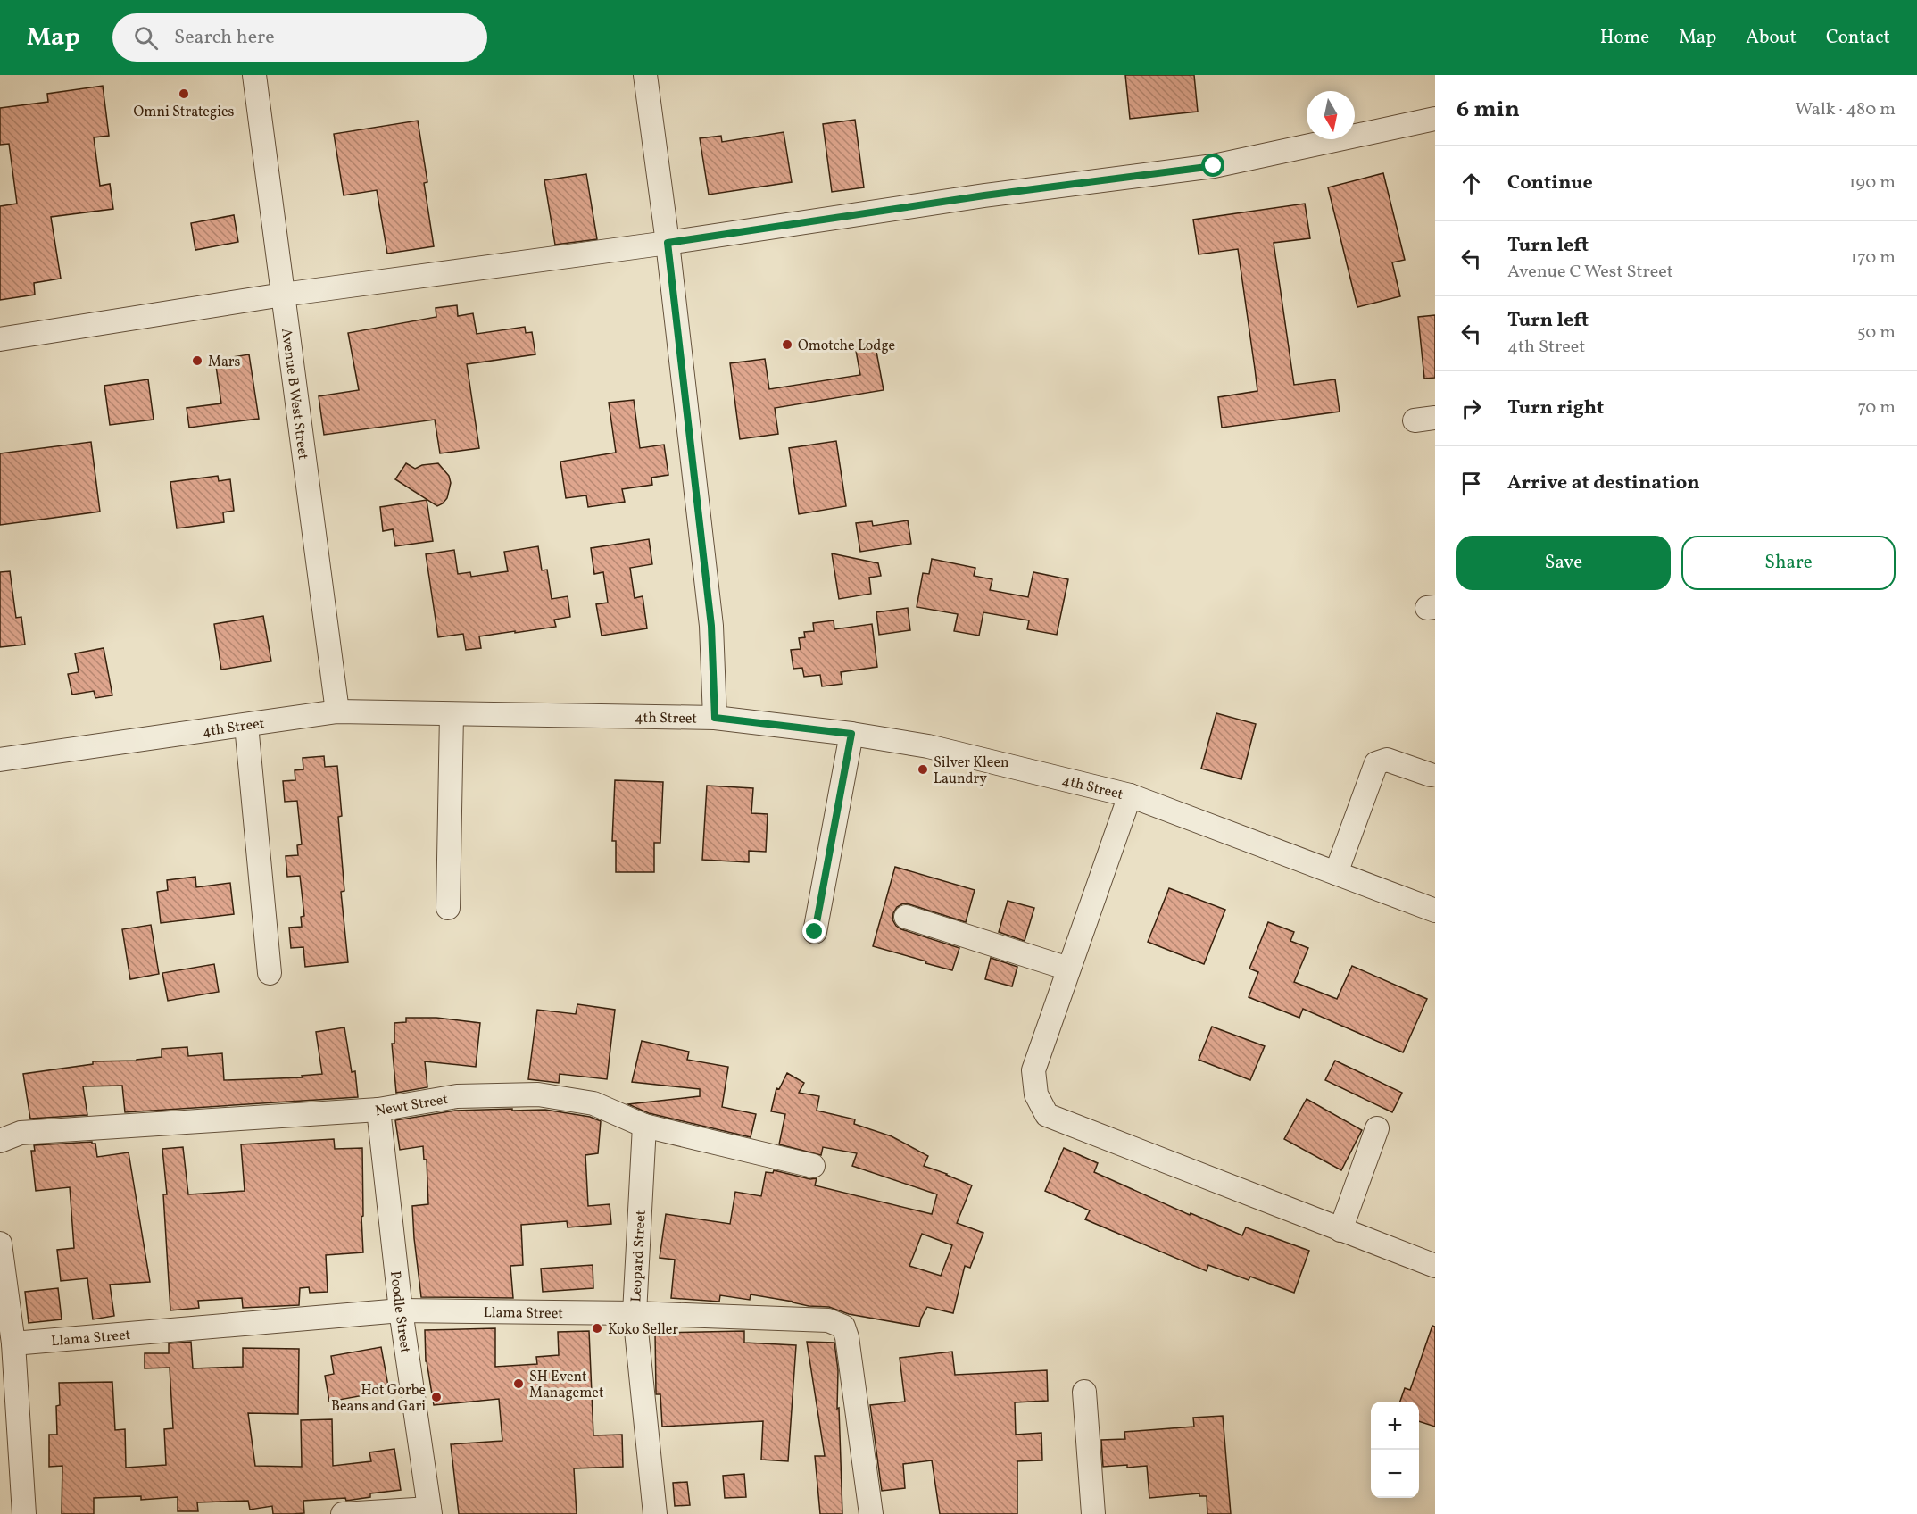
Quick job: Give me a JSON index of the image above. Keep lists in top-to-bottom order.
{
  "streets": {
    "street": [
      "Avenue B West Street",
      "4th Street",
      "Newt Street",
      "Leopard Street",
      "Llama Street",
      "Poodle Street"
    ]
  },
  "crossings": [
    ["Avenue B West Street", "4th Street"],
    ["Newt Street", "Leopard Street"],
    ["Newt Street", "Poodle Street"],
    ["Leopard Street", "Llama Street"],
    ["Llama Street", "Poodle Street"]
  ],
  "places": [
    "Omni Strategies",
    "Omotche Lodge",
    "Mars",
    "Silver Kleen Laundry",
    "Koko Seller",
    "SH Event Managemet",
    "Hot Gorbe Beans and Gari"
  ],
  "north": "bottom",
  "page": {
    "header": "Map",
    "search": "Search here",
    "nav": [
      "Home",
      "Map",
      "About",
      "Contact"
    ],
    "heading": ["6 min", "Walk · 480 m"],
    "list": [
      ["Continue", "190 m"],
      ["Turn left", "Avenue C West Street", "170 m"],
      ["Turn left", "4th Street", "50 m"],
      ["Turn right", "70 m"],
      "Arrive at destination"
    ],
    "buttons": ["Save", "Share"],
    "map_buttons": ["+", "−"]
  }
}
